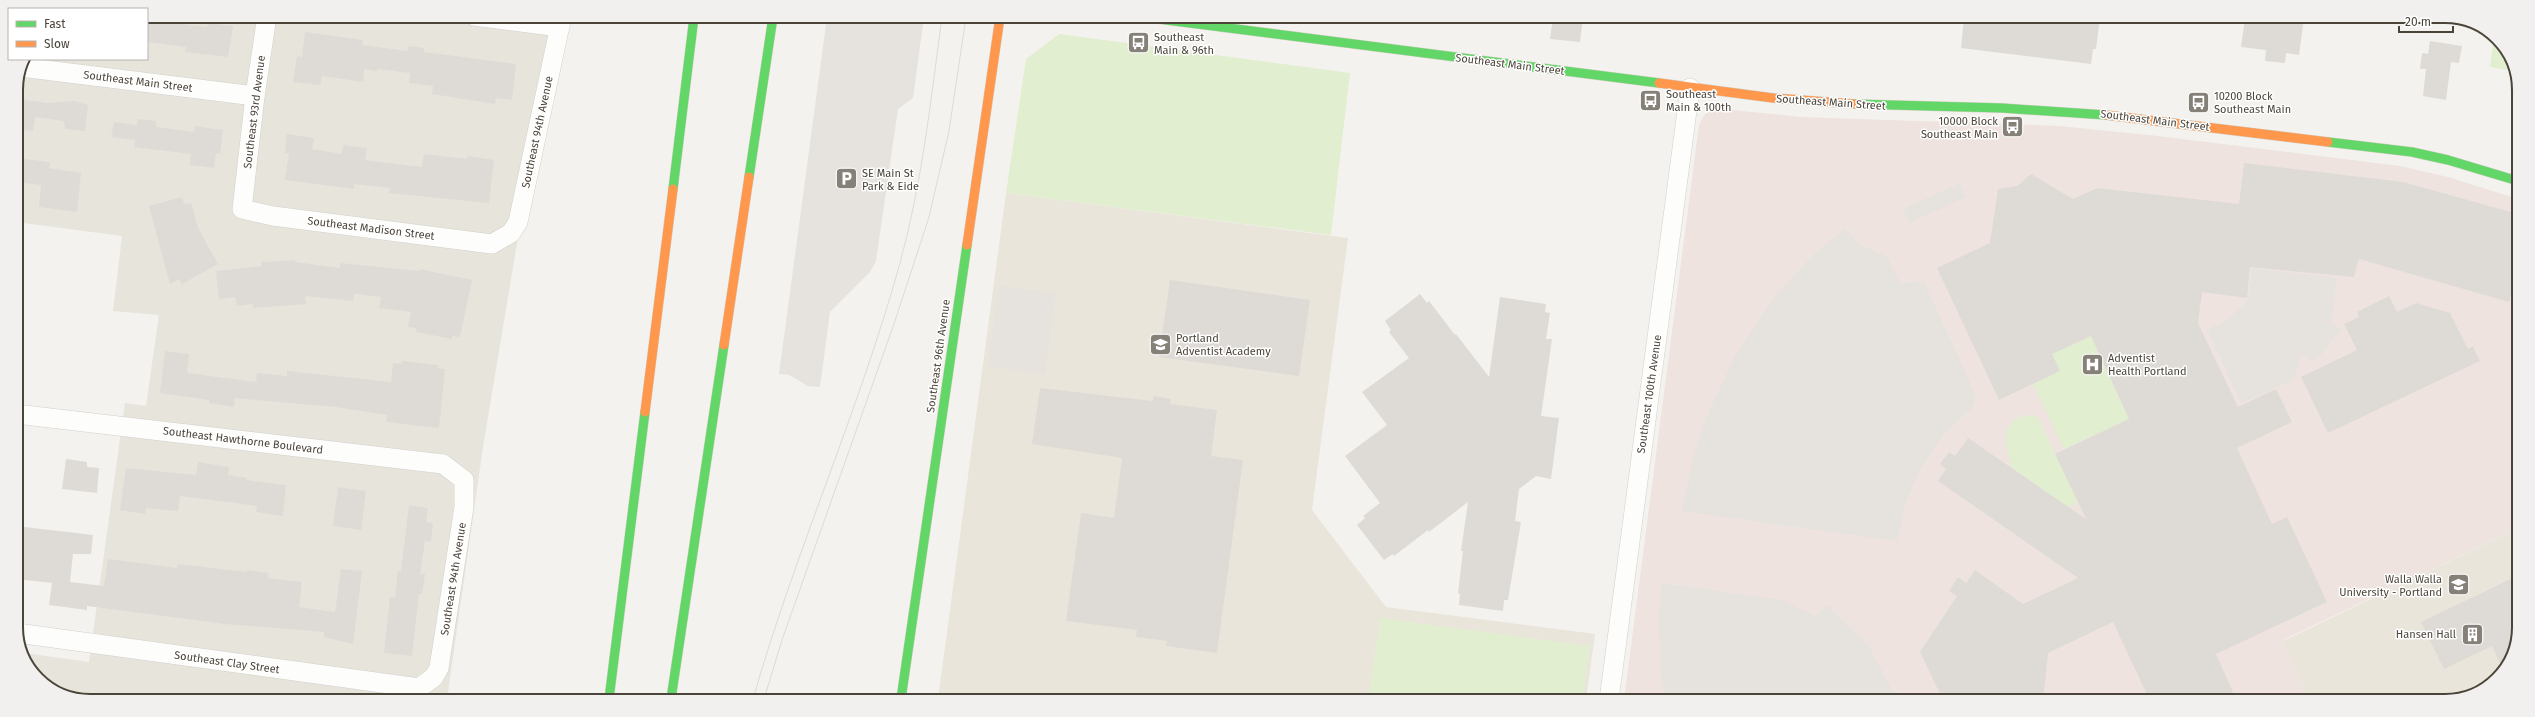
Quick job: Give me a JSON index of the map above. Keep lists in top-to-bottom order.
{
  "streets": {
    "main road": ["Southeast Main Street", "Southeast 96th Avenue"],
    "street": [
      "Southeast 93rd Avenue",
      "Southeast 94th Avenue",
      "Southeast Madison Street",
      "Southeast 100th Avenue",
      "Southeast Hawthorne Boulevard",
      "Southeast Clay Street"
    ]
  },
  "crossings": [
    ["Southeast Main Street", "Southeast 93rd Avenue"],
    ["Southeast Main Street", "Southeast 100th Avenue"],
    ["Southeast 93rd Avenue", "Southeast Madison Street"],
    ["Southeast 94th Avenue", "Southeast Madison Street"],
    ["Southeast 94th Avenue", "Southeast Hawthorne Boulevard"],
    ["Southeast 94th Avenue", "Southeast Clay Street"]
  ],
  "places": {
    "bus stop": [
      "Southeast Main & 96th",
      "Southeast Main & 100th",
      "10200 Block Southeast Main",
      "10000 Block Southeast Main"
    ],
    "parking": ["SE Main St Park & Eide"],
    "school or university": ["Portland Adventist Academy", "Walla Walla University - Portland"],
    "hospital": ["Adventist Health Portland"],
    "building": ["Hansen Hall"]
  },
  "legend": ["Fast", "Slow"],
  "scale_bar": "20 m"
}
